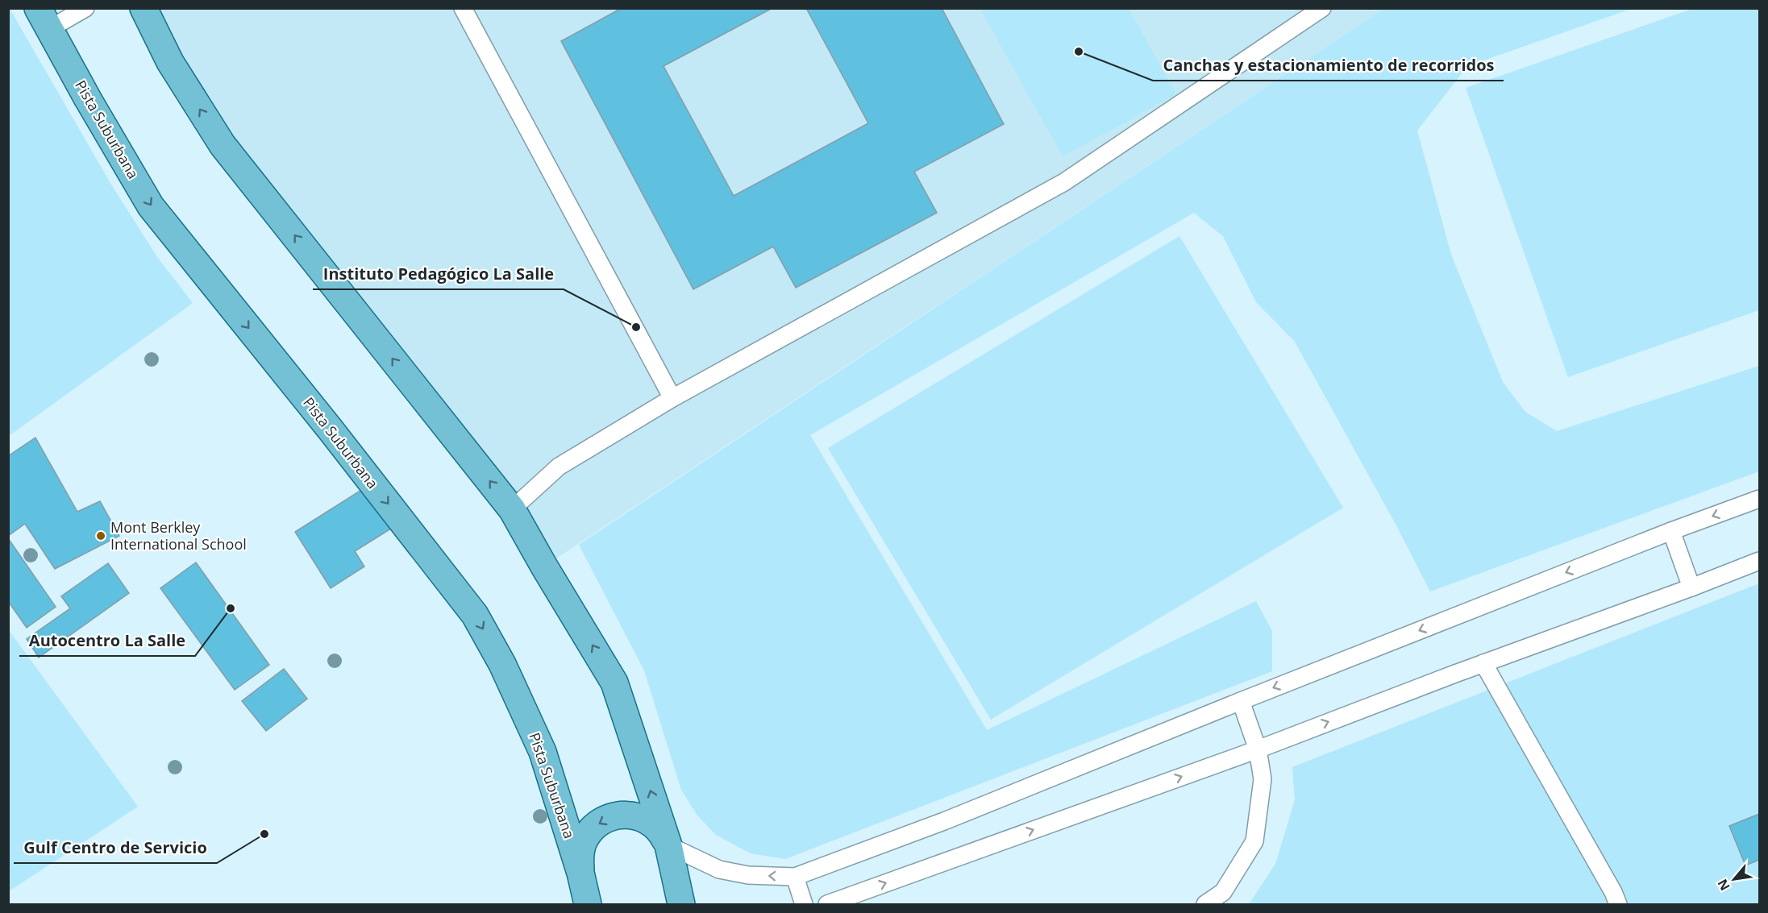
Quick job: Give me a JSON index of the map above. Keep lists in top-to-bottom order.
{
  "streets": {
    "main road": ["Pista Suburbana"]
  },
  "places": [
    "Canchas y estacionamiento de recorridos",
    "Instituto Pedagógico La Salle",
    "Mont Berkley International School",
    "Autocentro La Salle",
    "Gulf Centro de Servicio"
  ],
  "north": "bottom left"
}
